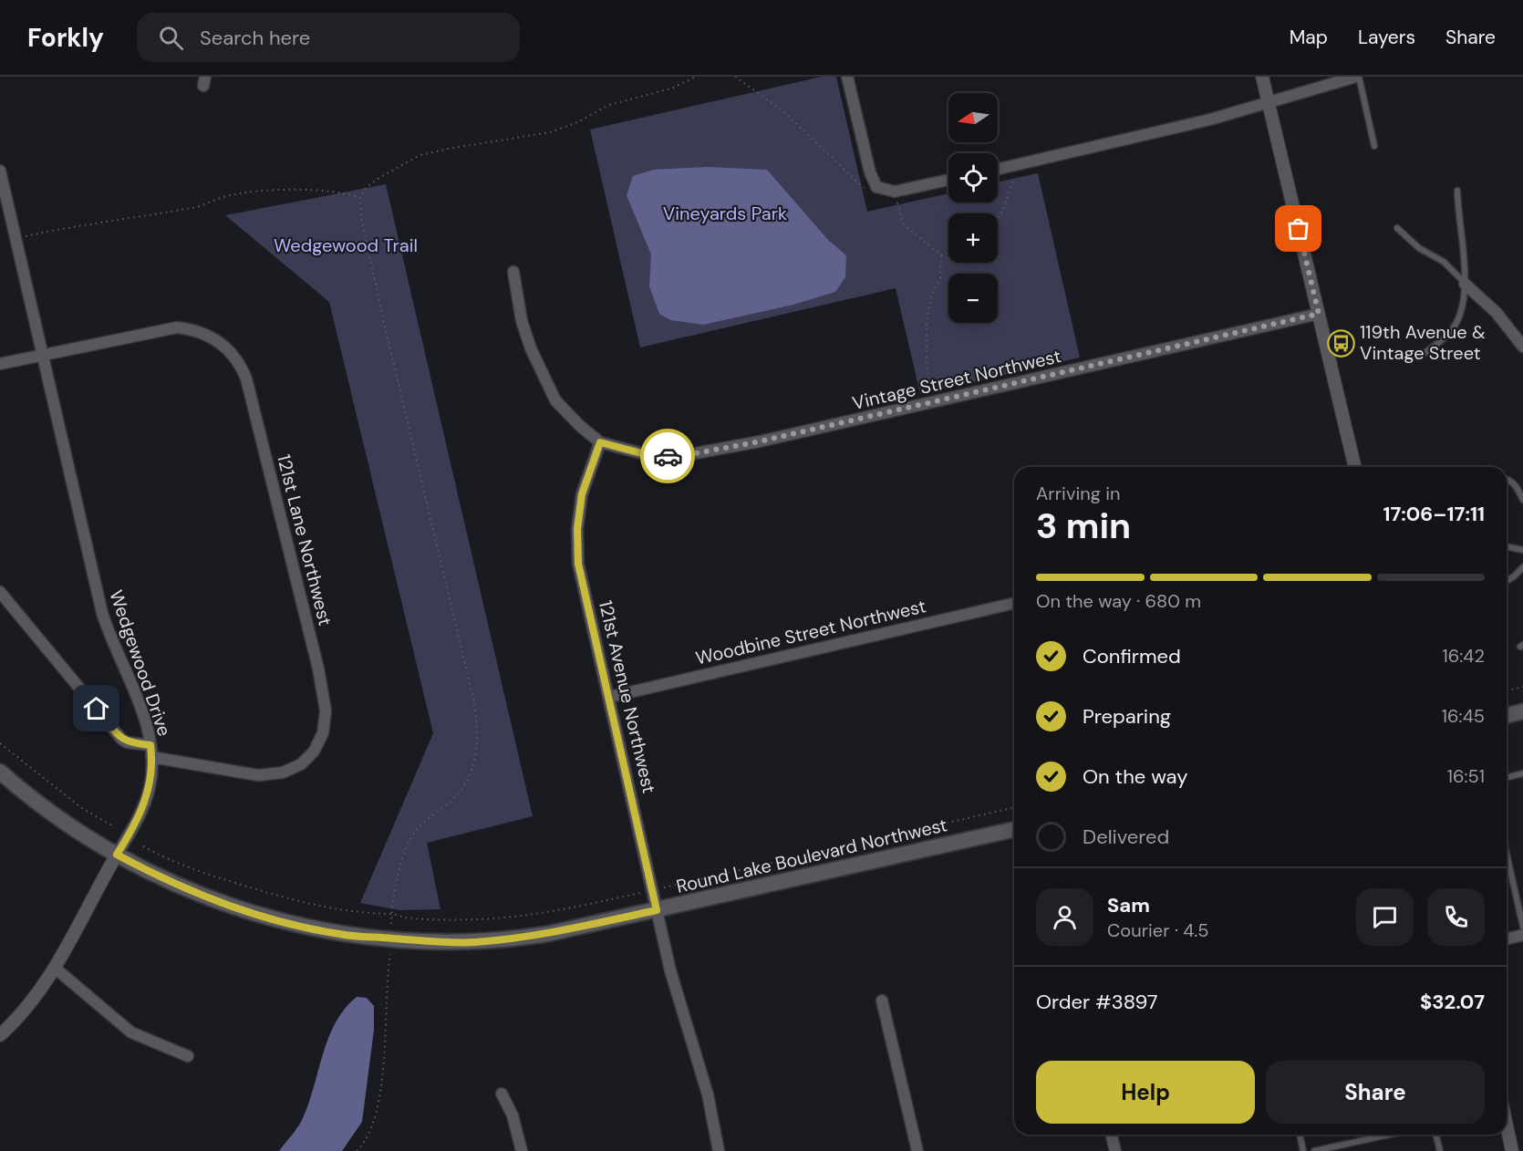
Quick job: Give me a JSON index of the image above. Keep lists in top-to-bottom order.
{
  "streets": {
    "main road": ["Round Lake Boulevard Northwest"],
    "street": [
      "Vintage Street Northwest",
      "121st Lane Northwest",
      "Woodbine Street Northwest",
      "Wedgewood Drive",
      "121st Avenue Northwest"
    ]
  },
  "crossings": [
    ["Vintage Street Northwest", "121st Avenue Northwest"],
    ["121st Lane Northwest", "Wedgewood Drive"],
    ["Woodbine Street Northwest", "121st Avenue Northwest"],
    ["Wedgewood Drive", "Round Lake Boulevard Northwest"],
    ["121st Avenue Northwest", "Round Lake Boulevard Northwest"]
  ],
  "parks": ["Vineyards Park", "Wedgewood Trail"],
  "places": {
    "bus stop": ["119th Avenue & Vintage Street"]
  },
  "north": "left",
  "page": {
    "header": "Forkly",
    "search": "Search here",
    "nav": ["Map", "Layers", "Share"],
    "map_buttons": ["+", "−"],
    "heading": ["3 min", "Arriving in", "17:06–17:11"],
    "panel": [
      "Sam",
      "Courier · 4.5",
      "Order #3897",
      "$32.07"
    ],
    "bar": "On the way · 680 m",
    "list": [
      ["Confirmed", "16:42"],
      ["Preparing", "16:45"],
      ["On the way", "16:51"],
      "Delivered"
    ],
    "buttons": ["Help", "Share"]
  }
}
